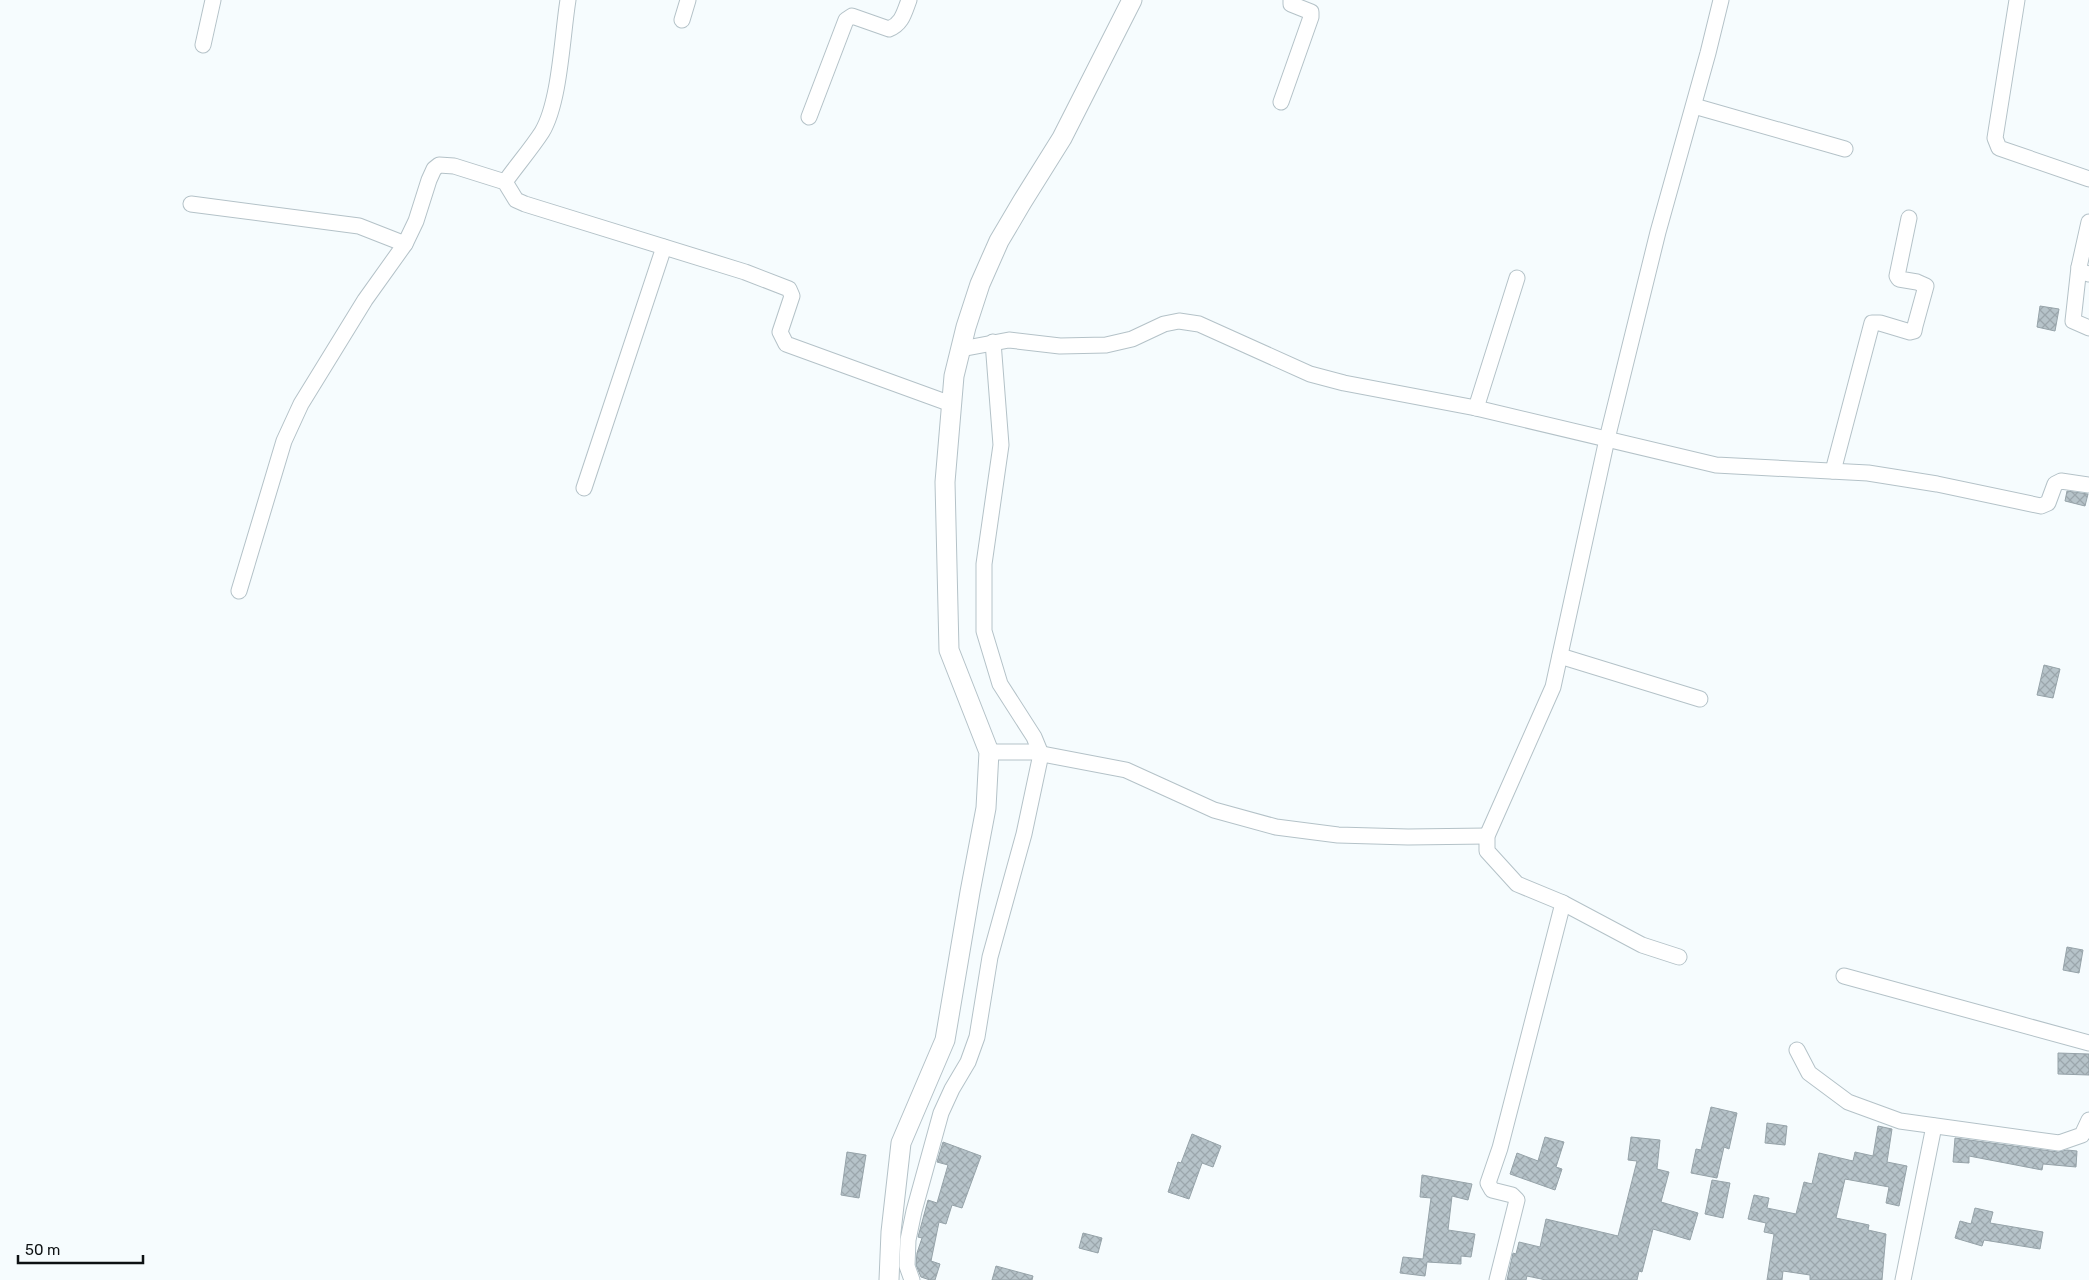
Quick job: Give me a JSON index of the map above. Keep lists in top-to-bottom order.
{
  "scale_bar": "50 m"
}
